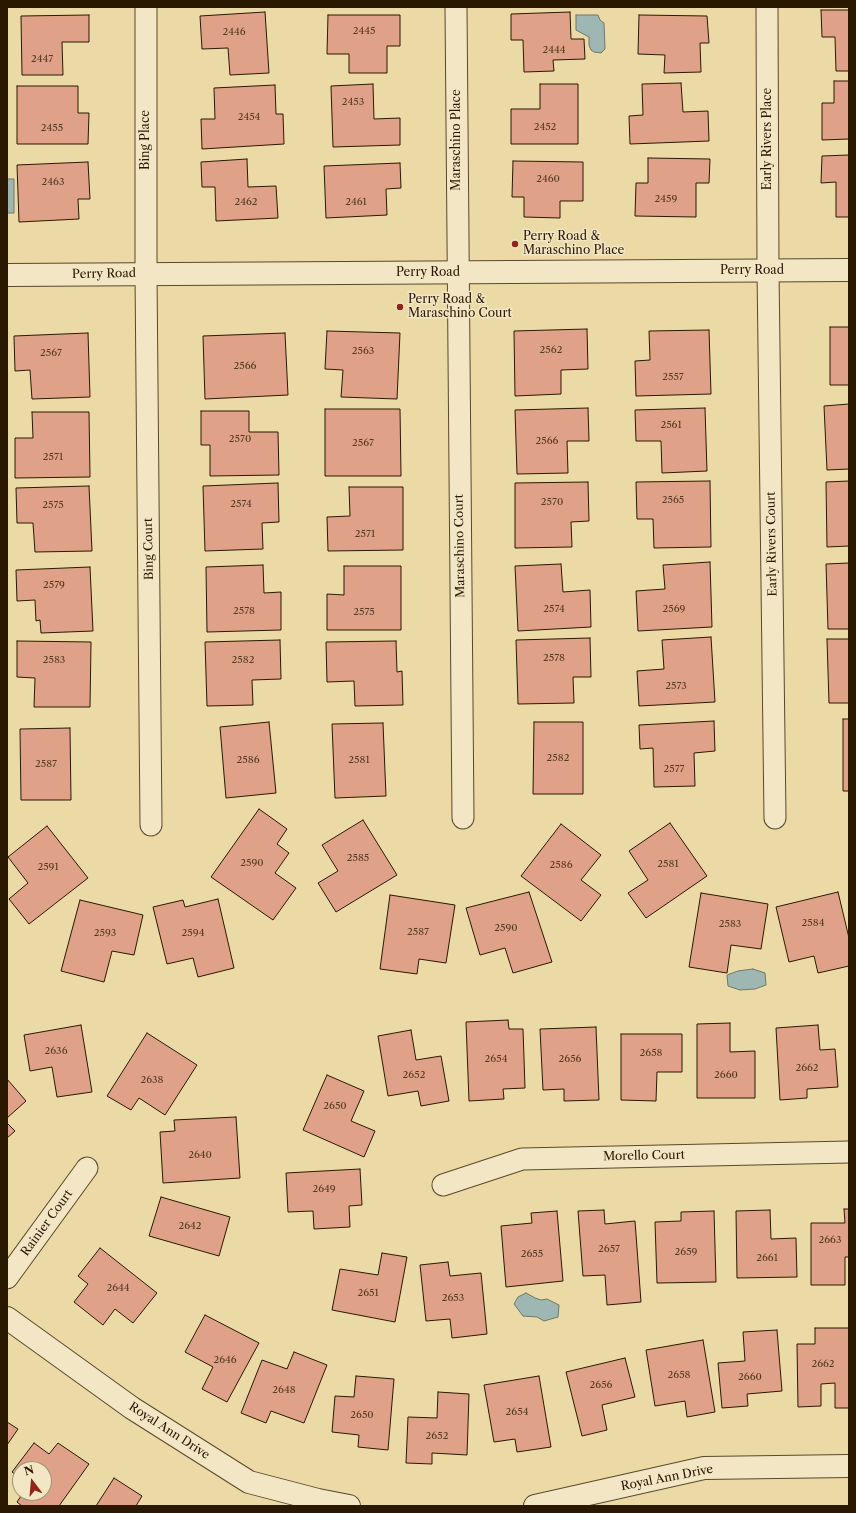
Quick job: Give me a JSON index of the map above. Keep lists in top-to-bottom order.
{
  "streets": {
    "street": [
      "Early Rivers Place",
      "Bing Place",
      "Maraschino Place",
      "Perry Road",
      "Early Rivers Court",
      "Maraschino Court",
      "Bing Court",
      "Morello Court",
      "Rainier Court",
      "Royal Ann Drive"
    ]
  },
  "crossings": [
    ["Early Rivers Place", "Perry Road"],
    ["Early Rivers Place", "Early Rivers Court"],
    ["Bing Place", "Perry Road"],
    ["Bing Place", "Bing Court"],
    ["Maraschino Place", "Perry Road"],
    ["Maraschino Place", "Maraschino Court"],
    ["Perry Road", "Early Rivers Court"],
    ["Perry Road", "Maraschino Court"],
    ["Perry Road", "Bing Court"]
  ],
  "places": ["Perry Road & Maraschino Place", "Perry Road & Maraschino Court"],
  "house_numbers": [
    "2445",
    "2446",
    "2444",
    "2447",
    "2453",
    "2454",
    "2452",
    "2455",
    "2460",
    "2463",
    "2459",
    "2462",
    "2461",
    "2562",
    "2563",
    "2567",
    "2566",
    "2557",
    "2561",
    "2570",
    "2566",
    "2567",
    "2571",
    "2565",
    "2570",
    "2574",
    "2575",
    "2571",
    "2579",
    "2574",
    "2569",
    "2578",
    "2575",
    "2578",
    "2583",
    "2582",
    "2573",
    "2582",
    "2586",
    "2581",
    "2587",
    "2577",
    "2585",
    "2590",
    "2581",
    "2586",
    "2591",
    "2584",
    "2583",
    "2590",
    "2587",
    "2593",
    "2594",
    "2636",
    "2658",
    "2654",
    "2656",
    "2662",
    "2652",
    "2660",
    "2638",
    "2650",
    "2640",
    "2649",
    "2642",
    "2663",
    "2657",
    "2659",
    "2655",
    "2661",
    "2644",
    "2651",
    "2653",
    "2646",
    "2662",
    "2658",
    "2660",
    "2656",
    "2648",
    "2654",
    "2650",
    "2652"
  ],
  "north": "top"
}
